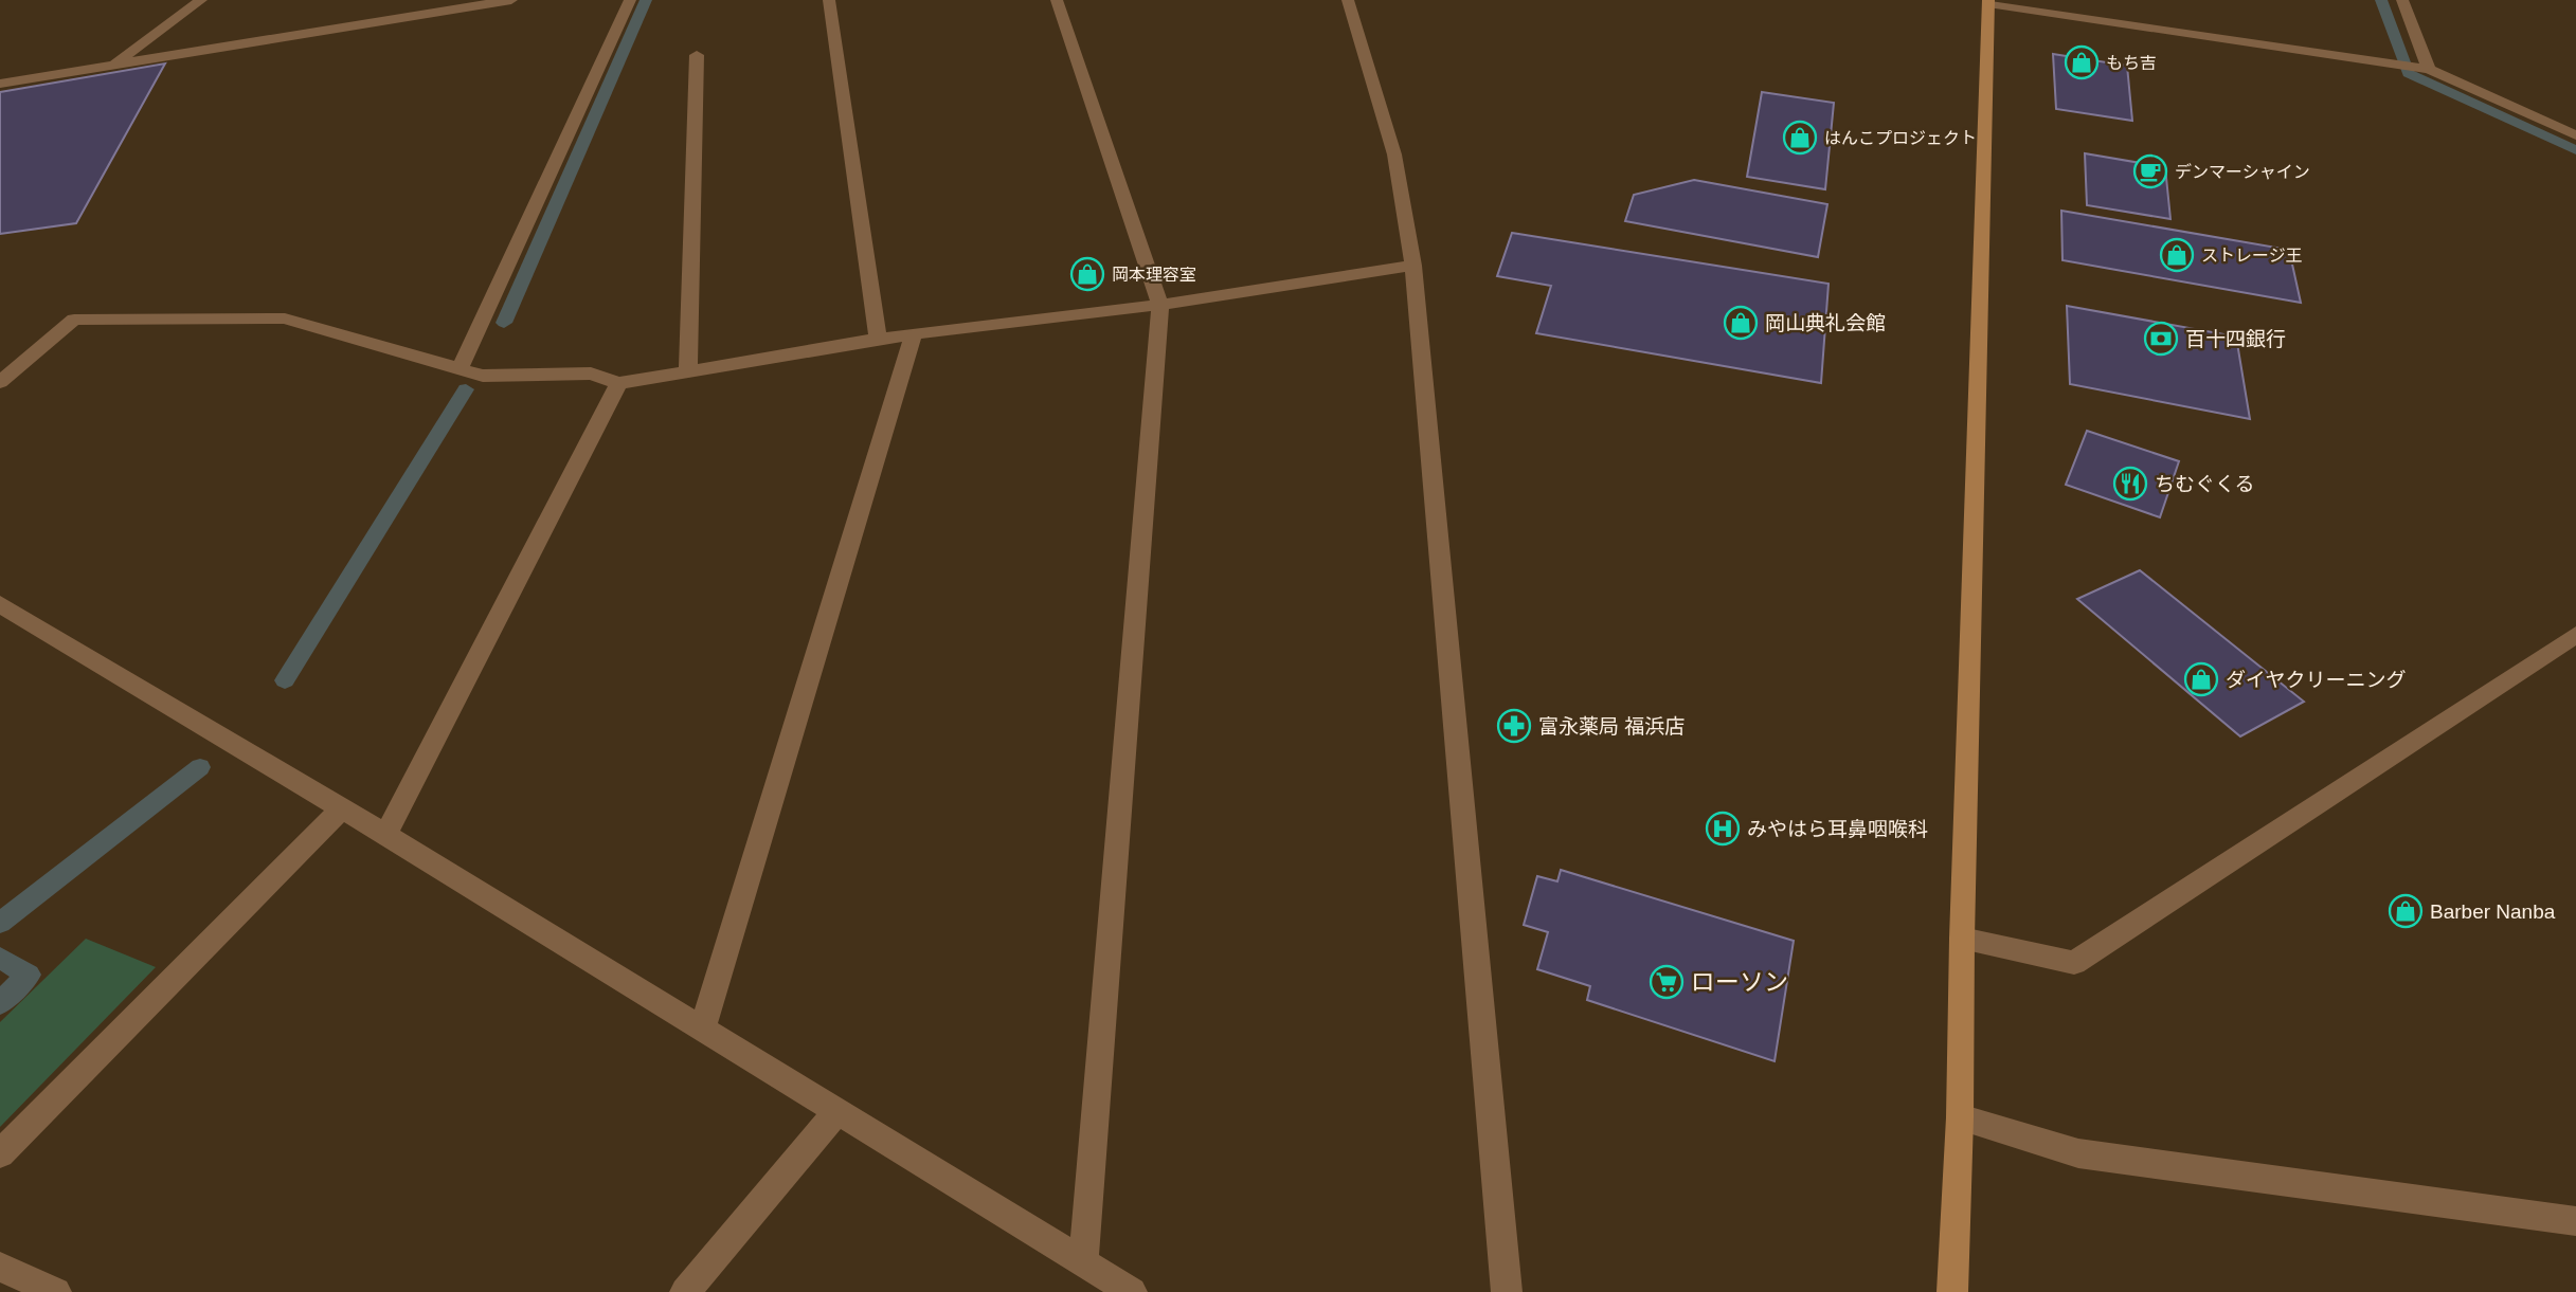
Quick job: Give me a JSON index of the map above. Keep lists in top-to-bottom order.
{
  "places": {
    "shop": [
      "もち吉",
      "はんこプロジェクト",
      "ストレージ王",
      "岡本理容室",
      "岡山典礼会館",
      "ダイヤクリーニング",
      "Barber Nanba"
    ],
    "cafe": ["デンマーシャイン"],
    "bank": ["百十四銀行"],
    "restaurant": ["ちむぐくる"],
    "pharmacy": ["富永薬局 福浜店"],
    "hospital": ["みやはら耳鼻咽喉科"],
    "supermarket": ["ローソン"]
  }
}
